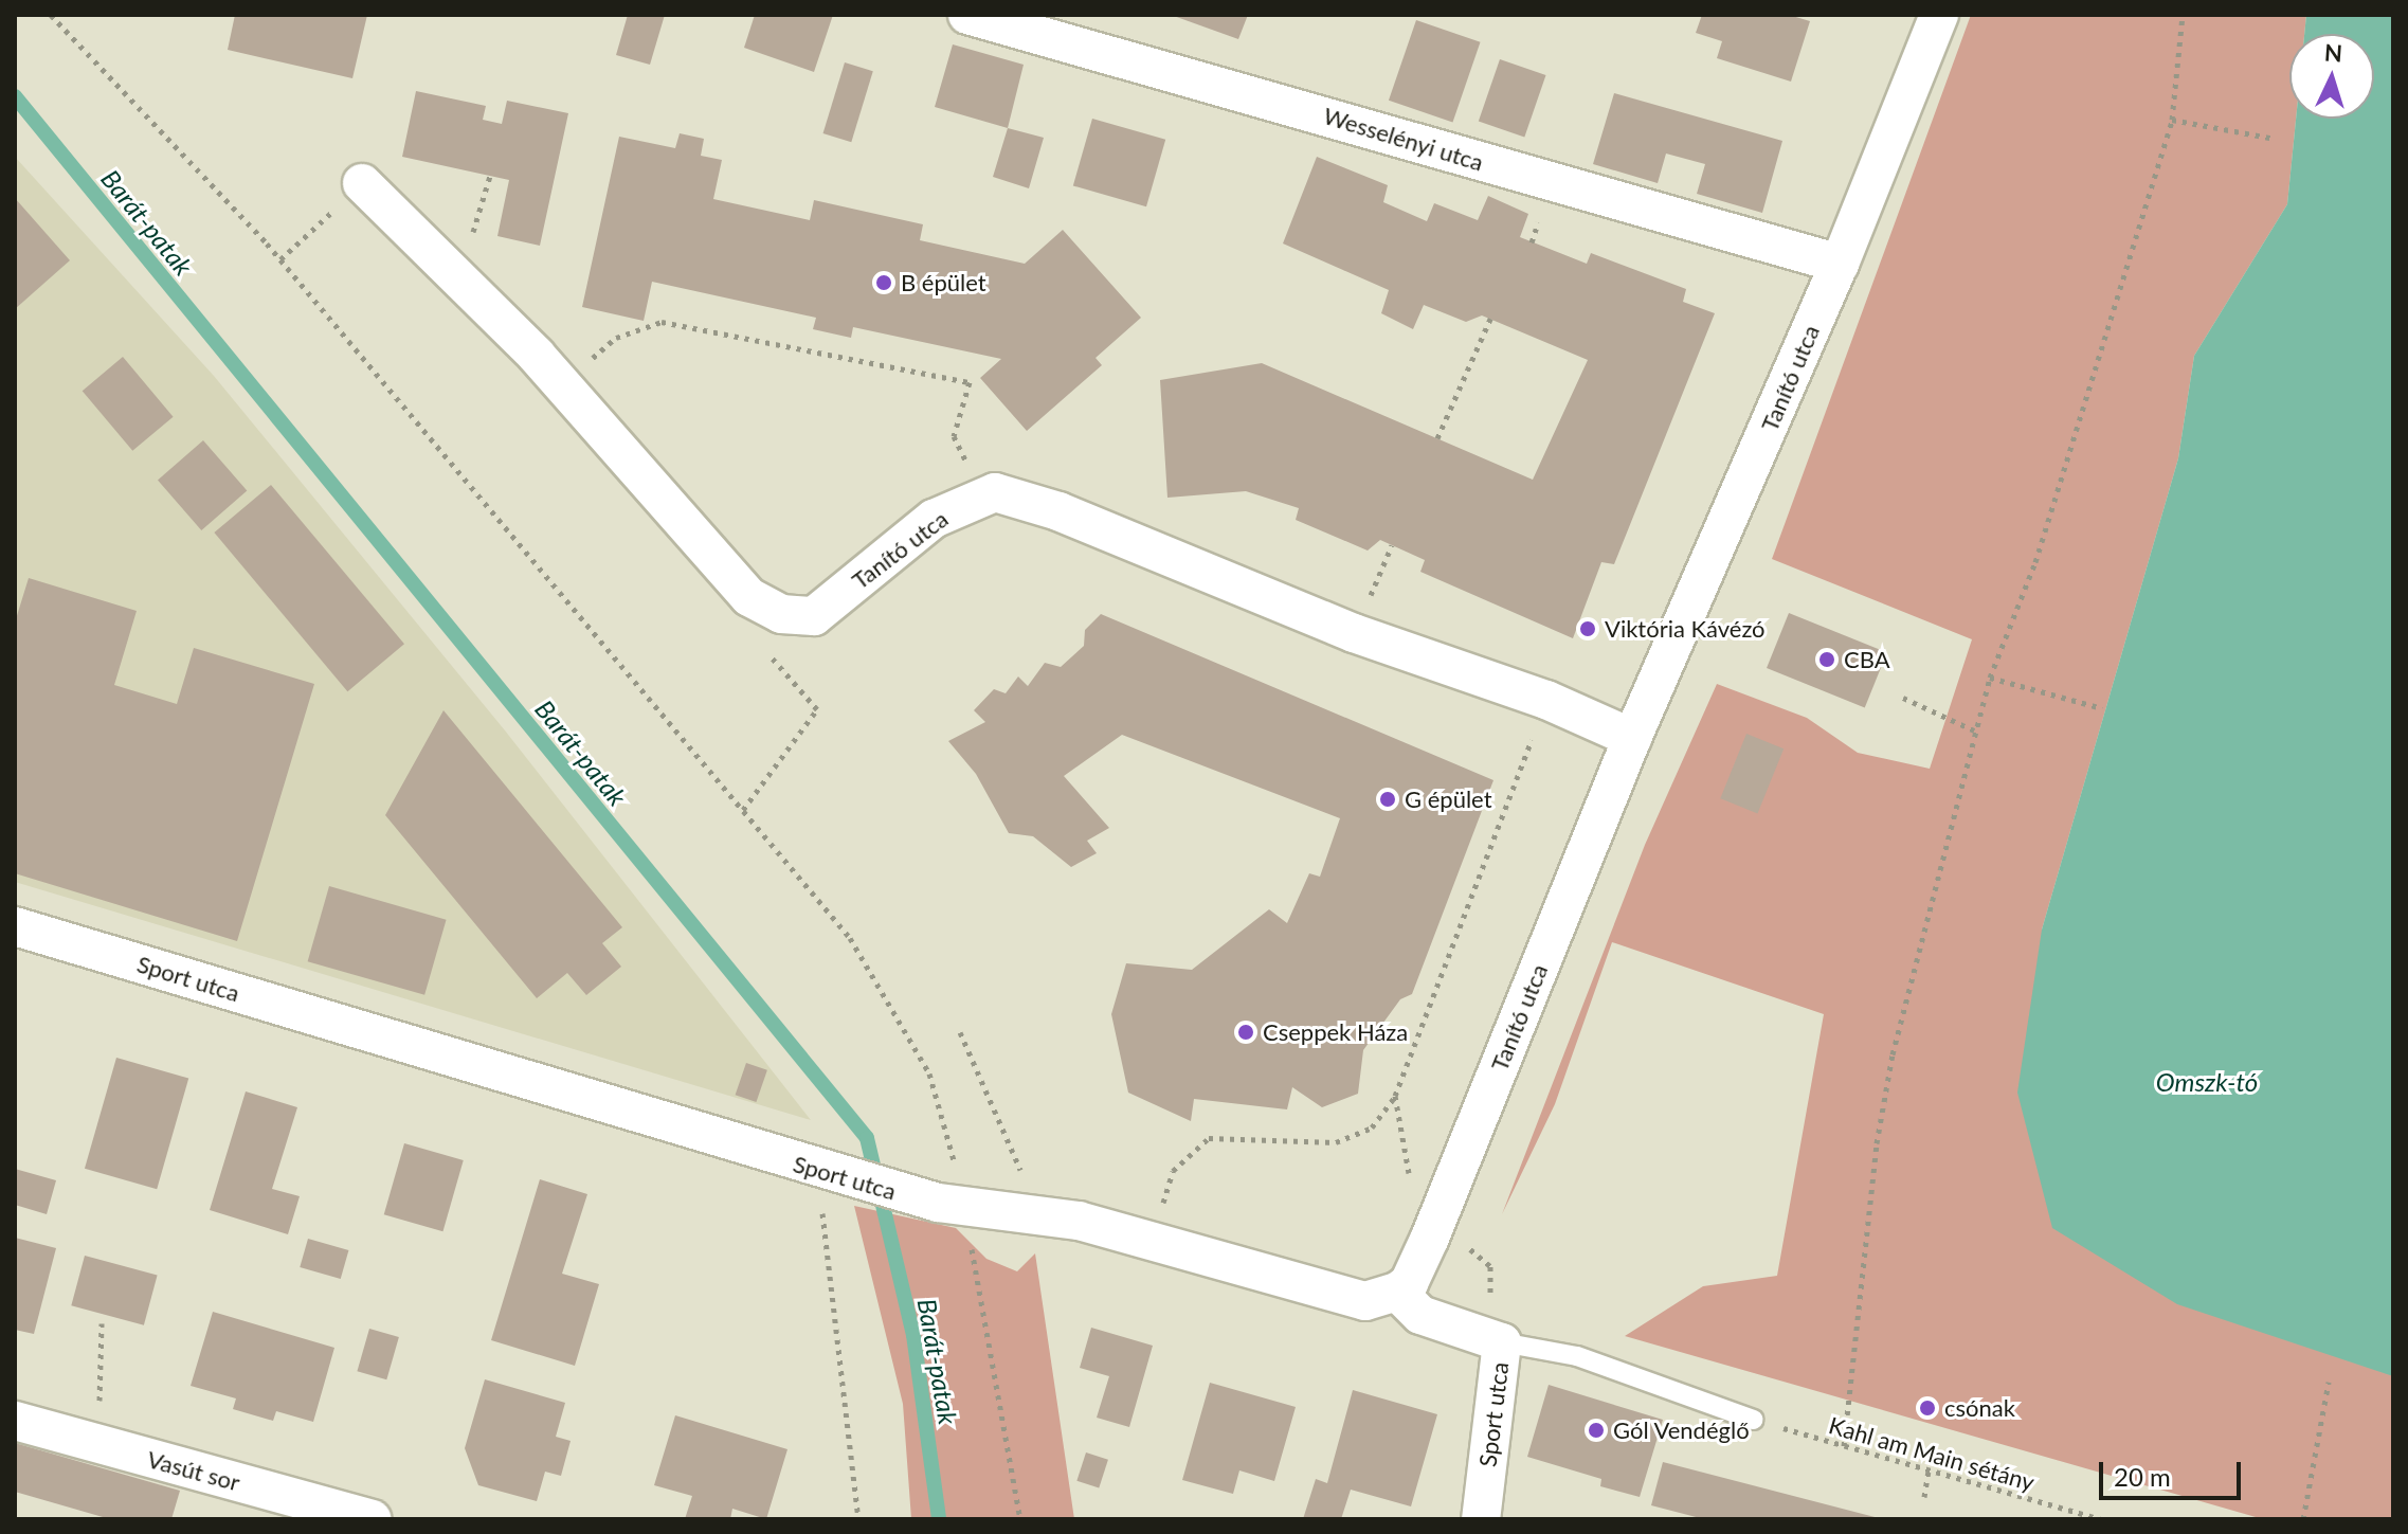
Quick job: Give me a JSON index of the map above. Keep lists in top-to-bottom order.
{
  "streets": {
    "street": [
      "Wesselényi utca",
      "Tanító utca",
      "Sport utca",
      "Vasút sor"
    ],
    "path": ["Kahl am Main sétány"]
  },
  "crossings": [
    ["Wesselényi utca", "Tanító utca"],
    ["Tanító utca", "Sport utca"]
  ],
  "water": ["Barát-patak", "Omszk-tó"],
  "places": [
    "B épület",
    "Viktória Kávézó",
    "CBA",
    "G épület",
    "Cseppek Háza",
    "csónak",
    "Gól Vendéglő"
  ],
  "scale_bar": "20 m",
  "north": "top"
}
